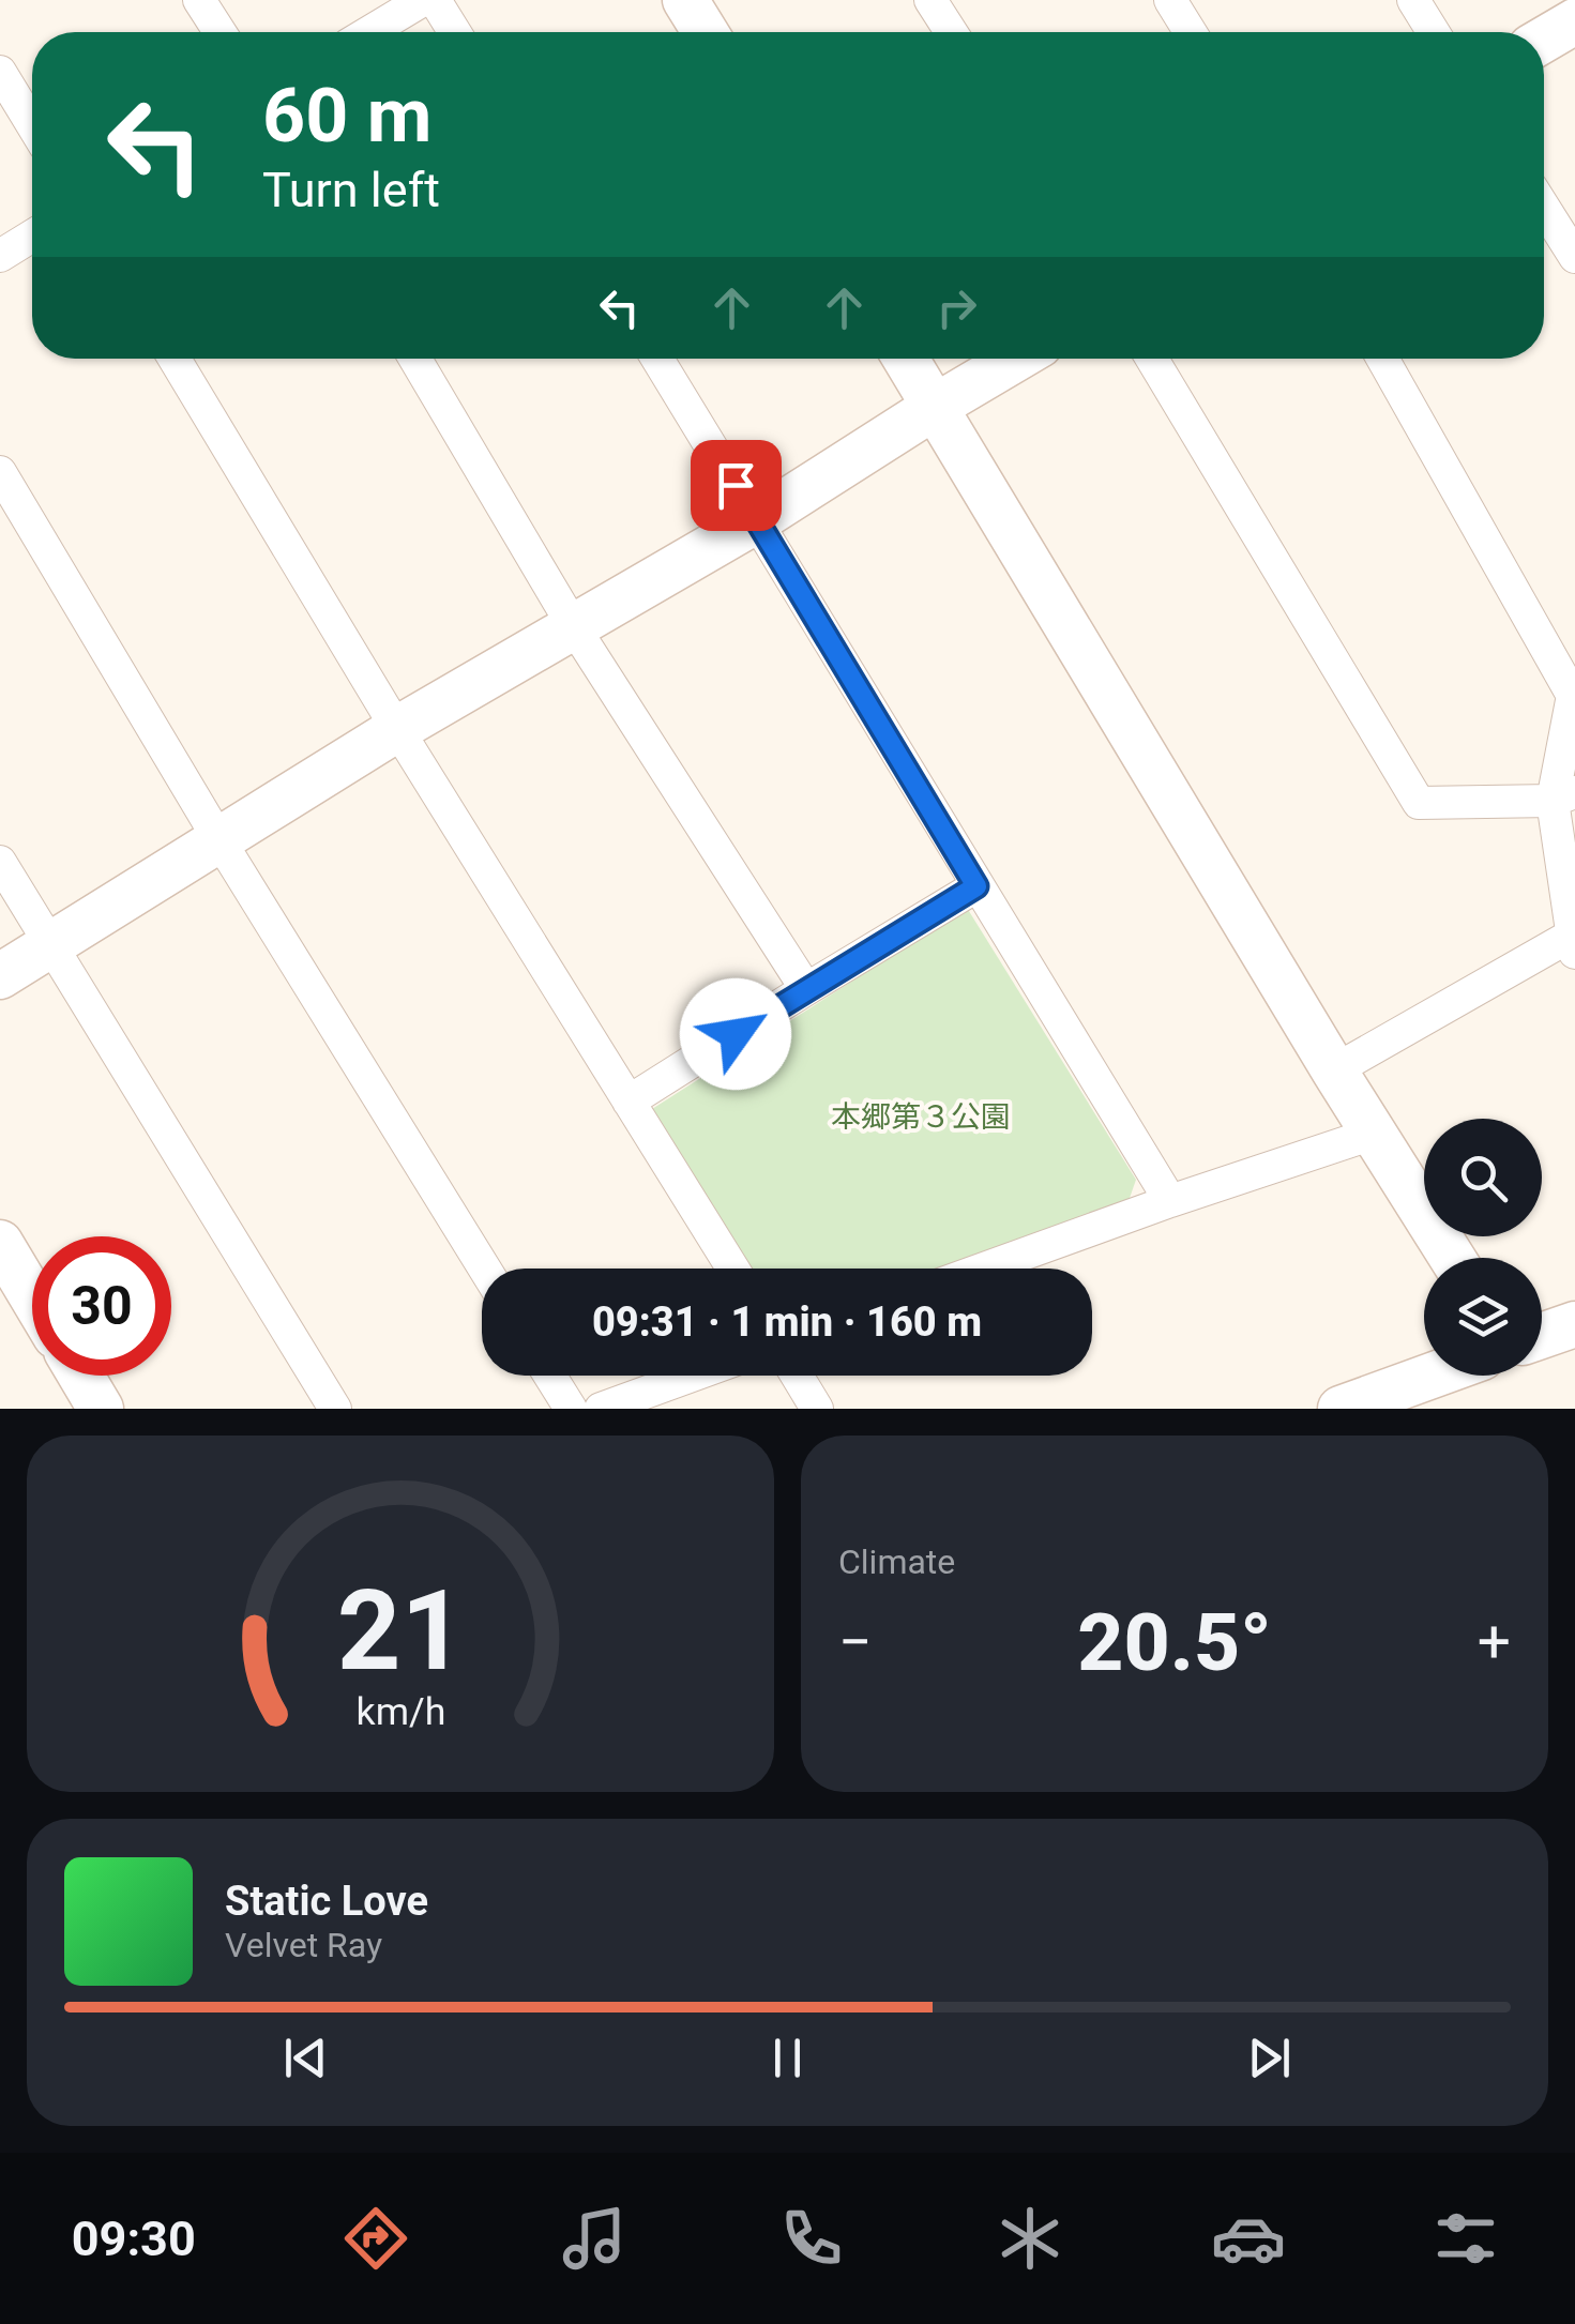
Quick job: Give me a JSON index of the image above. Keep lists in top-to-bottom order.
{
  "parks": ["本郷第３公園"],
  "page": {
    "turn": ["60 m", "Turn left"],
    "limit": "30",
    "trip": "09:31 · 1 min · 160 m",
    "tile": "Climate",
    "heat": ["−", "20.5°", "+"],
    "song": ["Static Love", "Velvet Ray"],
    "tabs": "09:30",
    "gauge": ["21", "km/h"]
  }
}
